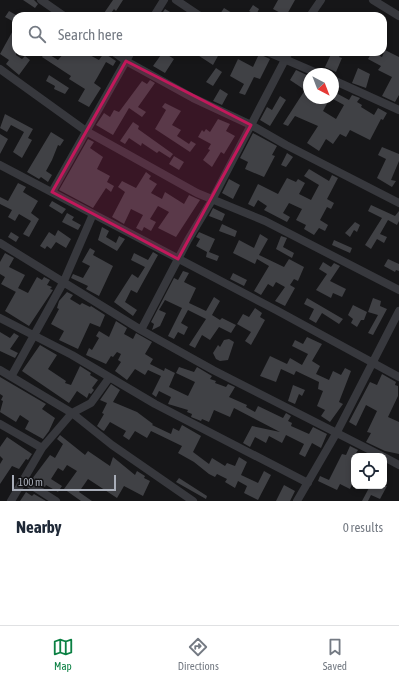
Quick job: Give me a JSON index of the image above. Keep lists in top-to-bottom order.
{
  "scale_bar": "100 m",
  "north": "bottom right",
  "page": {
    "search": "Search here",
    "scale": "100 m",
    "heading": ["Nearby", "0 results"],
    "nav": ["Map", "Directions", "Saved"]
  }
}
